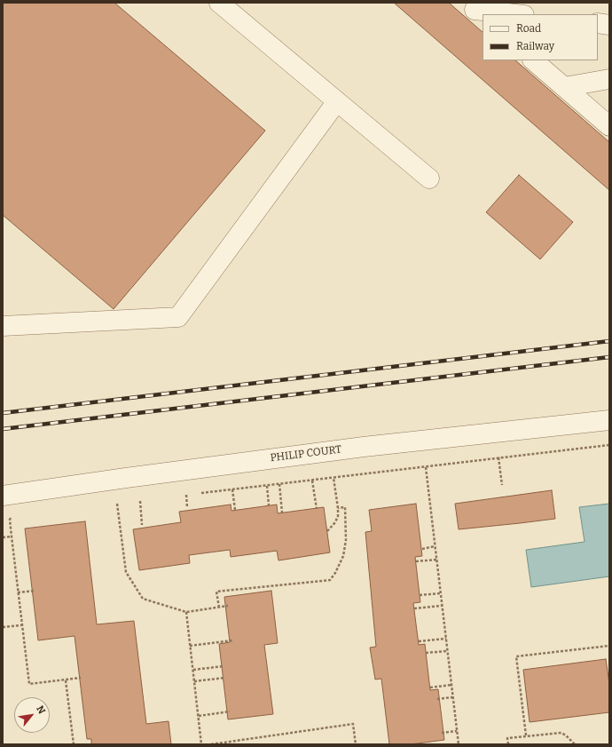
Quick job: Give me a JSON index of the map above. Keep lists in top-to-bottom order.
{
  "streets": {
    "street": ["PHILIP COURT"]
  },
  "legend": ["Road", "Railway"],
  "north": "top right"
}
